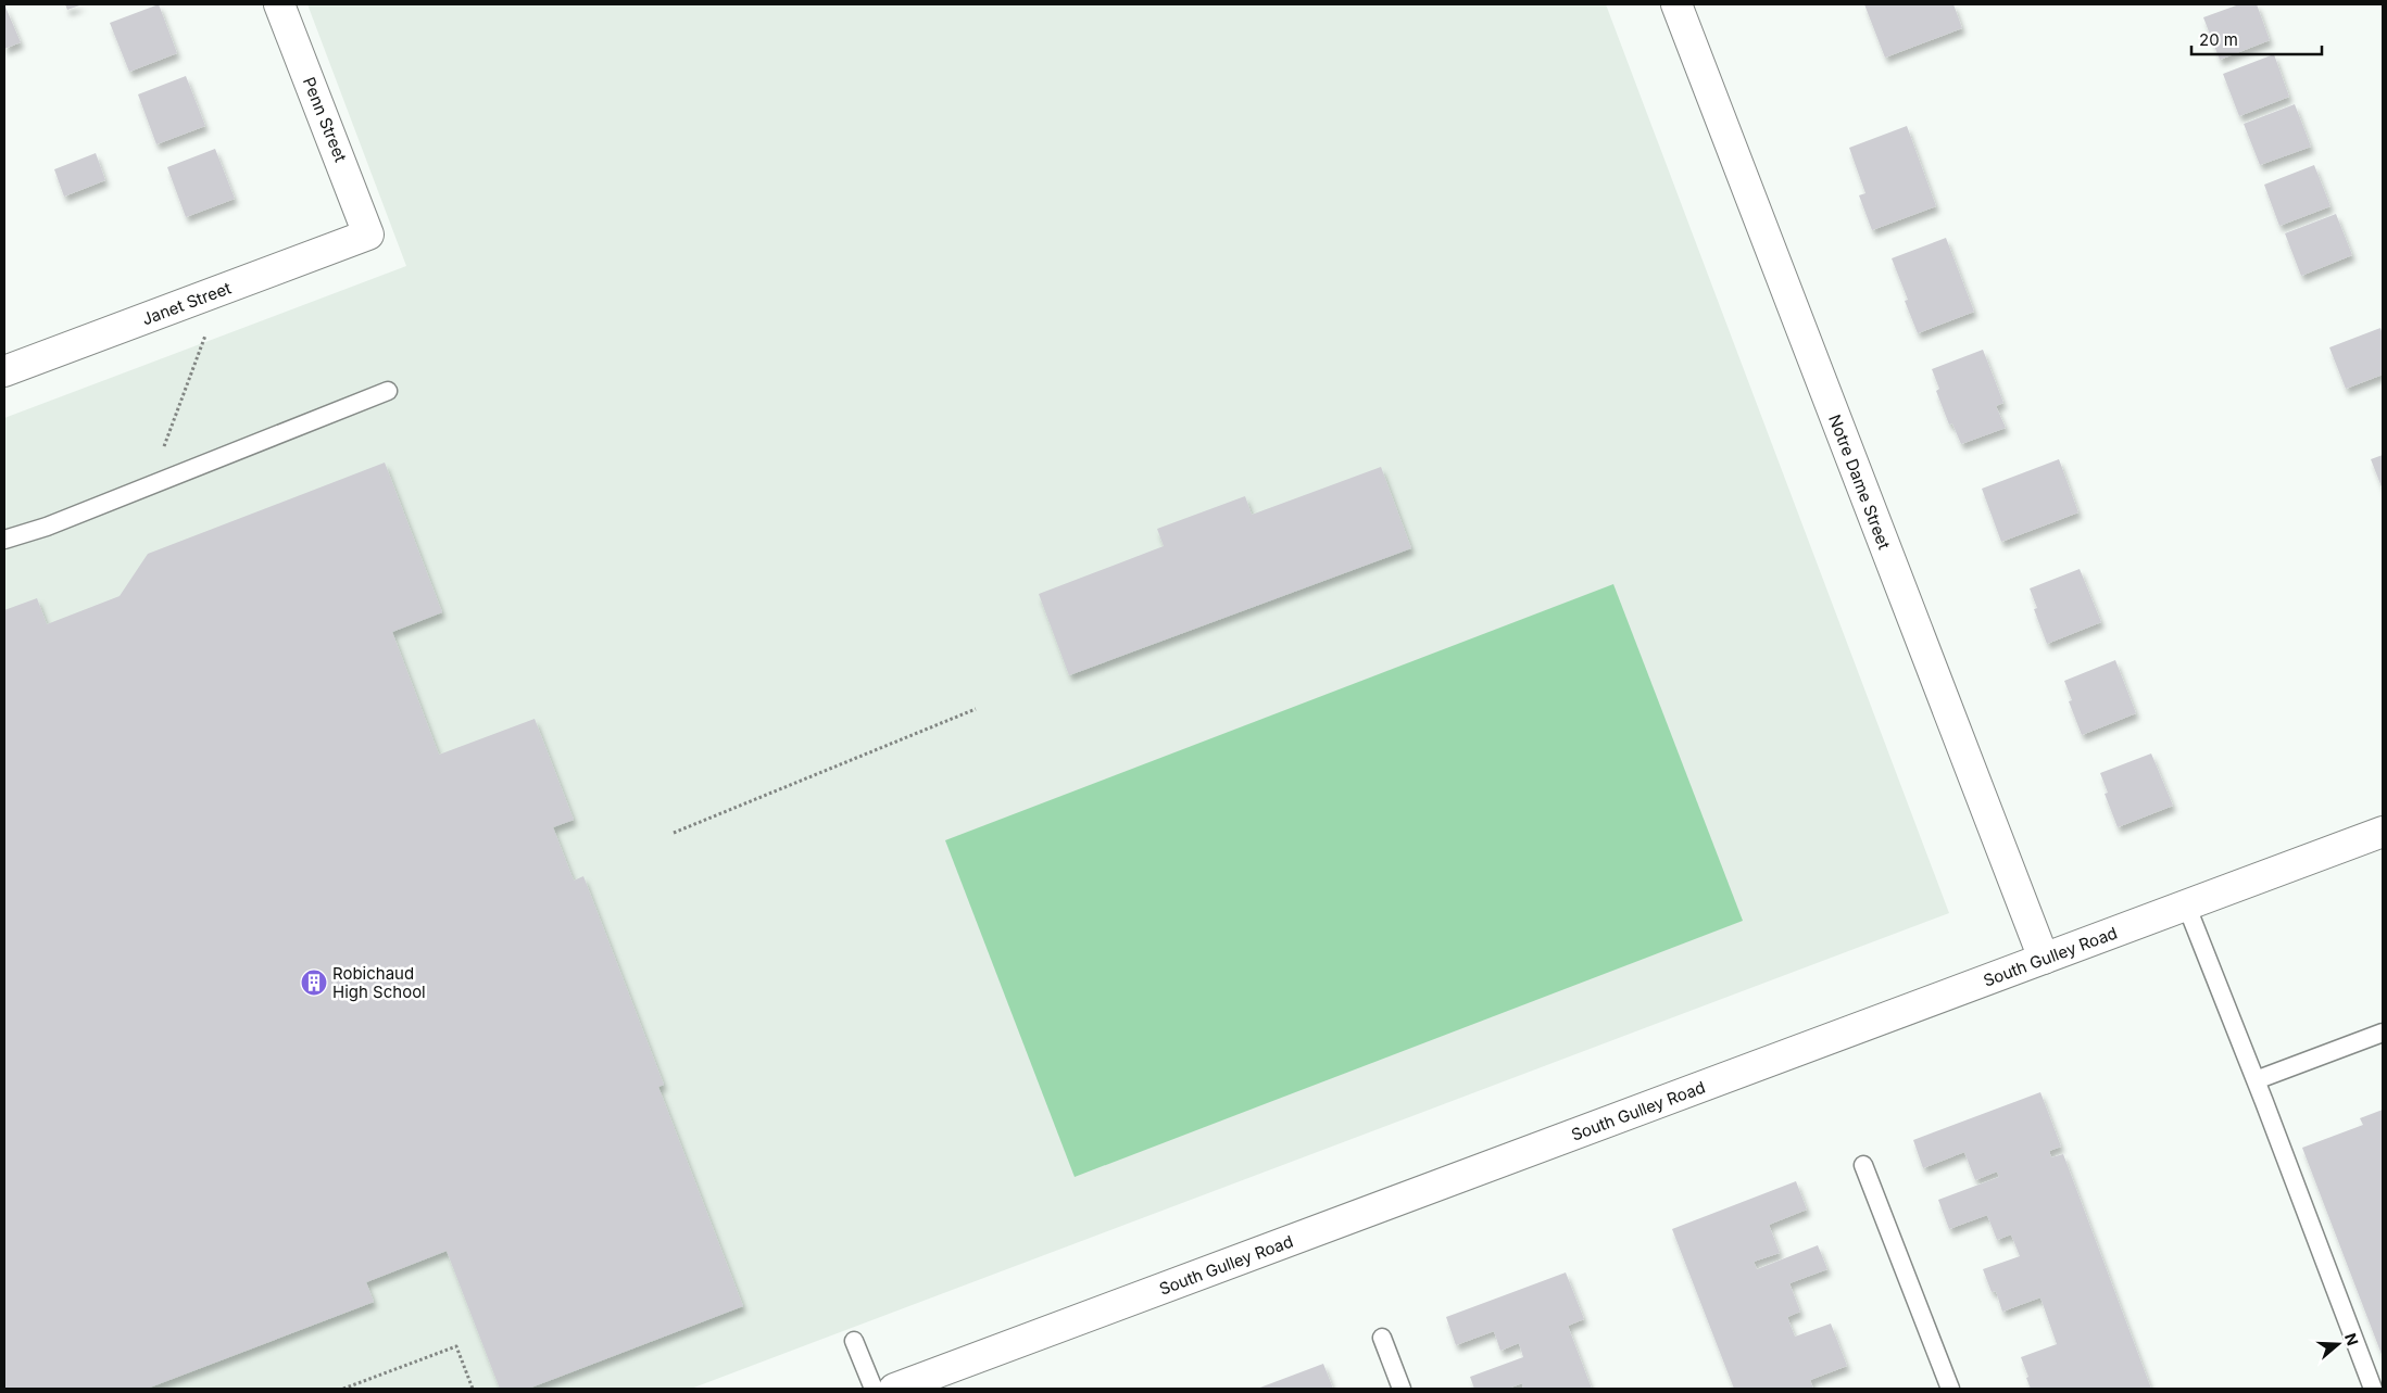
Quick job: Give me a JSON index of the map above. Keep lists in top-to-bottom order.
{
  "streets": {
    "street": [
      "Penn Street",
      "Janet Street",
      "Notre Dame Street",
      "South Gulley Road"
    ]
  },
  "crossings": [
    ["Penn Street", "Janet Street"],
    ["Notre Dame Street", "South Gulley Road"]
  ],
  "places": {
    "building": ["Robichaud High School"]
  },
  "scale_bar": "20 m",
  "north": "right"
}
